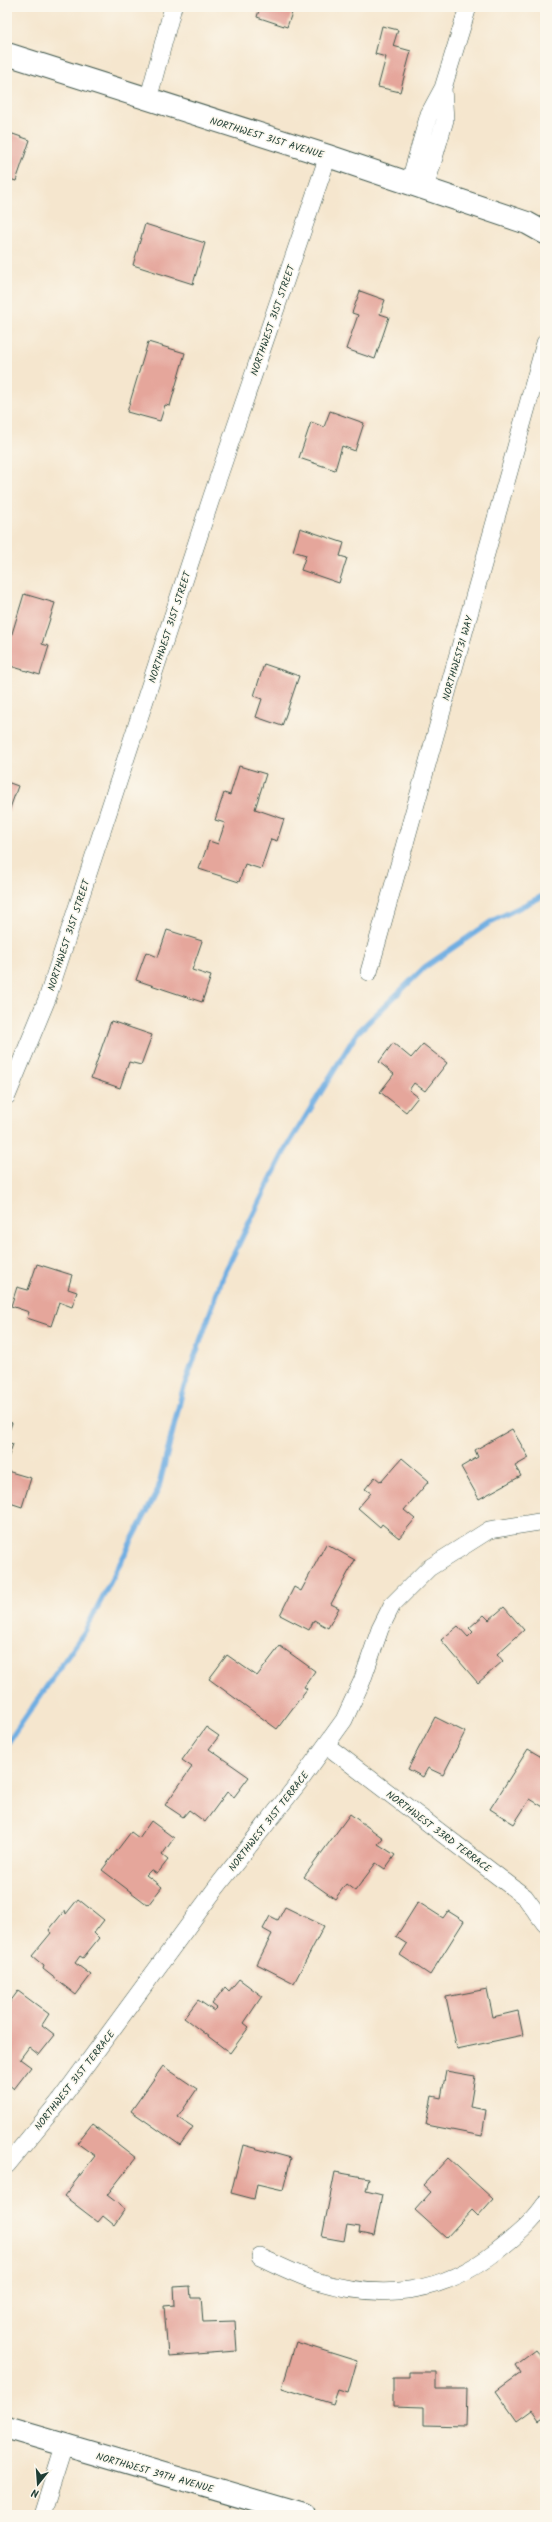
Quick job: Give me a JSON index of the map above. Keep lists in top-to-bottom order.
{
  "streets": {
    "street": [
      "NORTHWEST 31ST AVENUE",
      "NORTHWEST 31ST STREET",
      "NORTHWEST31 WAY",
      "NORTHWEST 31ST TERRACE",
      "NORTHWEST 33RD TERRACE",
      "NORTHWEST 39TH AVENUE"
    ]
  },
  "crossings": [
    ["NORTHWEST 31ST AVENUE", "NORTHWEST 31ST STREET"],
    ["NORTHWEST 31ST TERRACE", "NORTHWEST 33RD TERRACE"]
  ],
  "north": "bottom"
}
